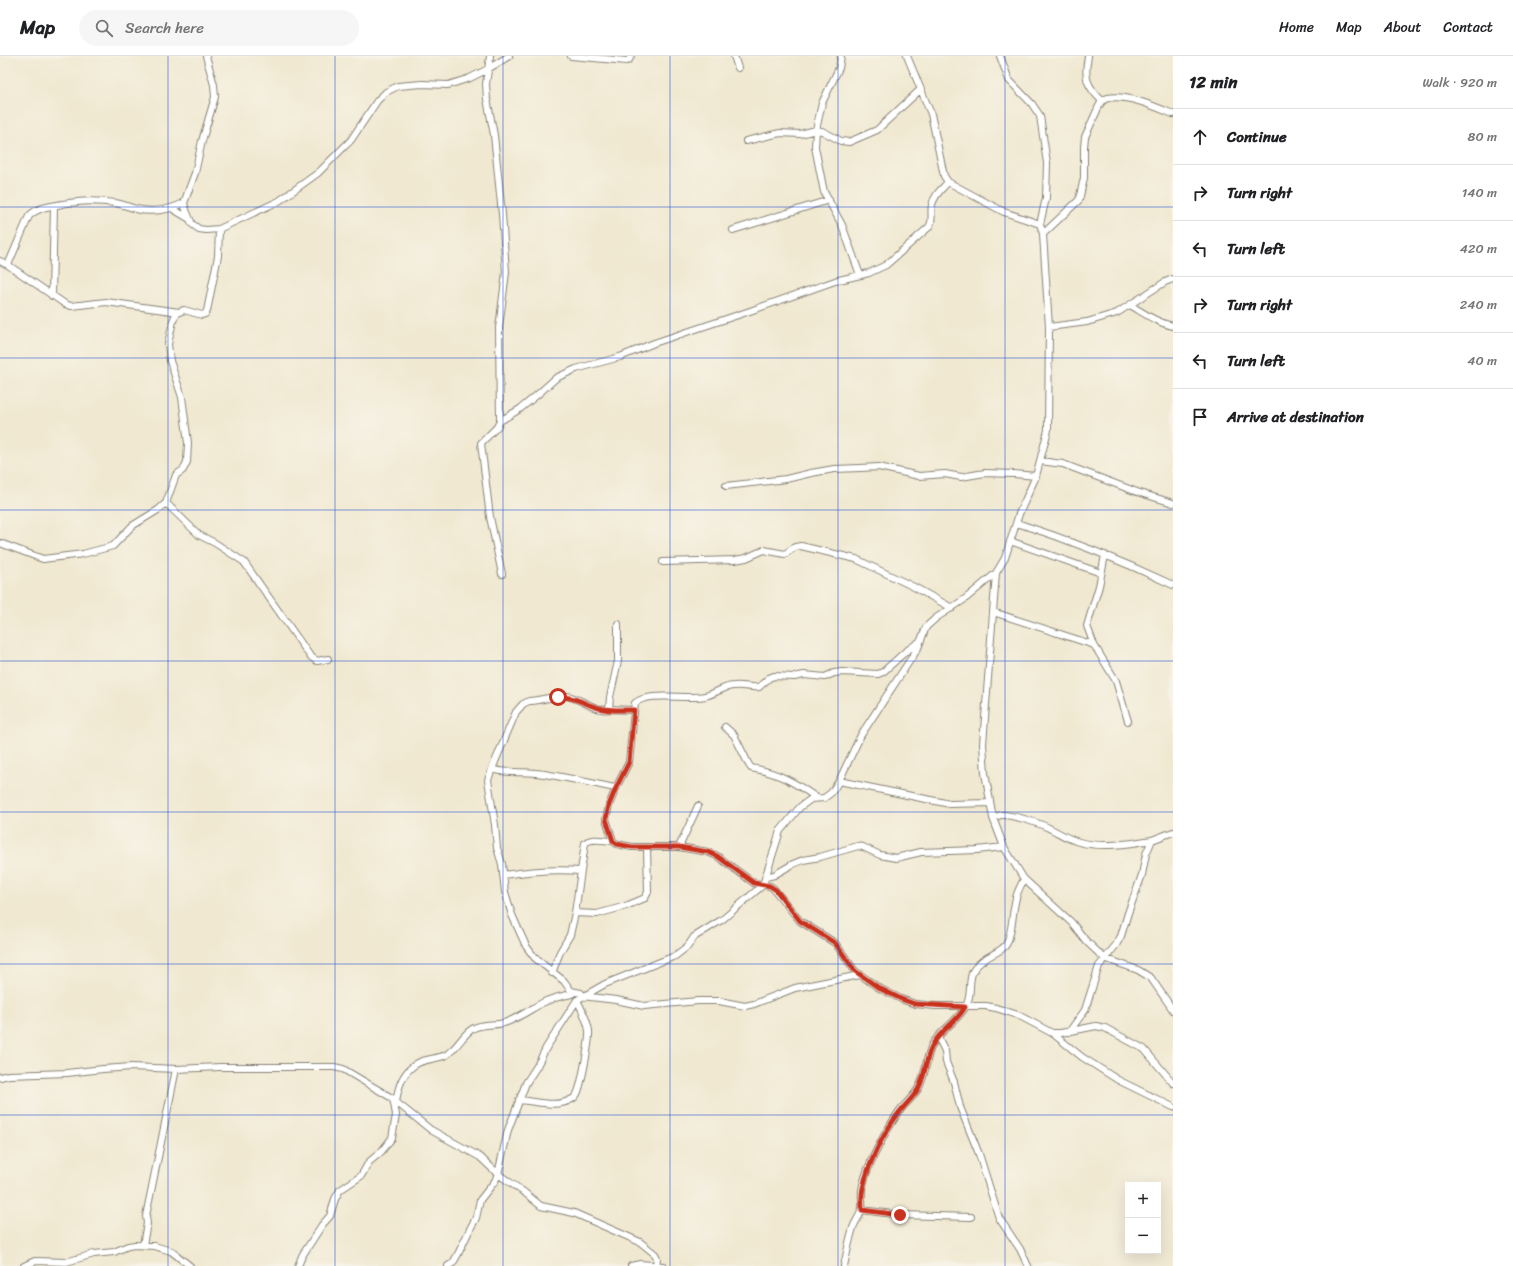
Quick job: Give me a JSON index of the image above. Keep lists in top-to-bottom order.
{
  "page": {
    "header": "Map",
    "search": "Search here",
    "nav": [
      "Home",
      "Map",
      "About",
      "Contact"
    ],
    "heading": ["12 min", "Walk · 920 m"],
    "list": [
      ["Continue", "80 m"],
      ["Turn right", "140 m"],
      ["Turn left", "420 m"],
      ["Turn right", "240 m"],
      ["Turn left", "40 m"],
      "Arrive at destination"
    ],
    "map_buttons": ["+", "−"]
  }
}
